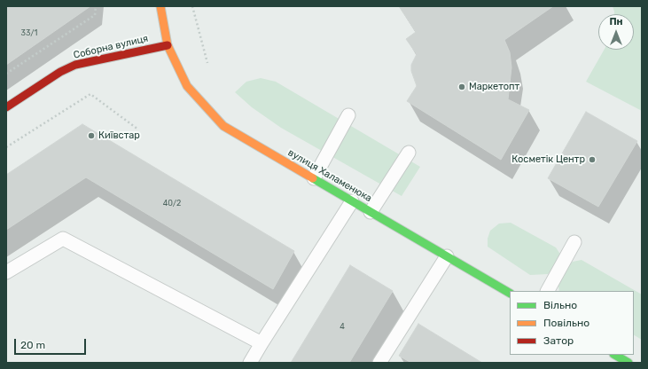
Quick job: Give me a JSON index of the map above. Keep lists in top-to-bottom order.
{
  "streets": {
    "main road": ["Соборна вулиця", "вулиця Халаменюка"]
  },
  "crossings": [
    ["Соборна вулиця", "вулиця Халаменюка"]
  ],
  "places": ["Маркетопт", "Київстар", "Косметік Центр"],
  "house_numbers": ["33/1", "40/2", "4"],
  "legend": ["Вільно", "Повільно", "Затор"],
  "scale_bar": "20 m",
  "north": "top"
}
